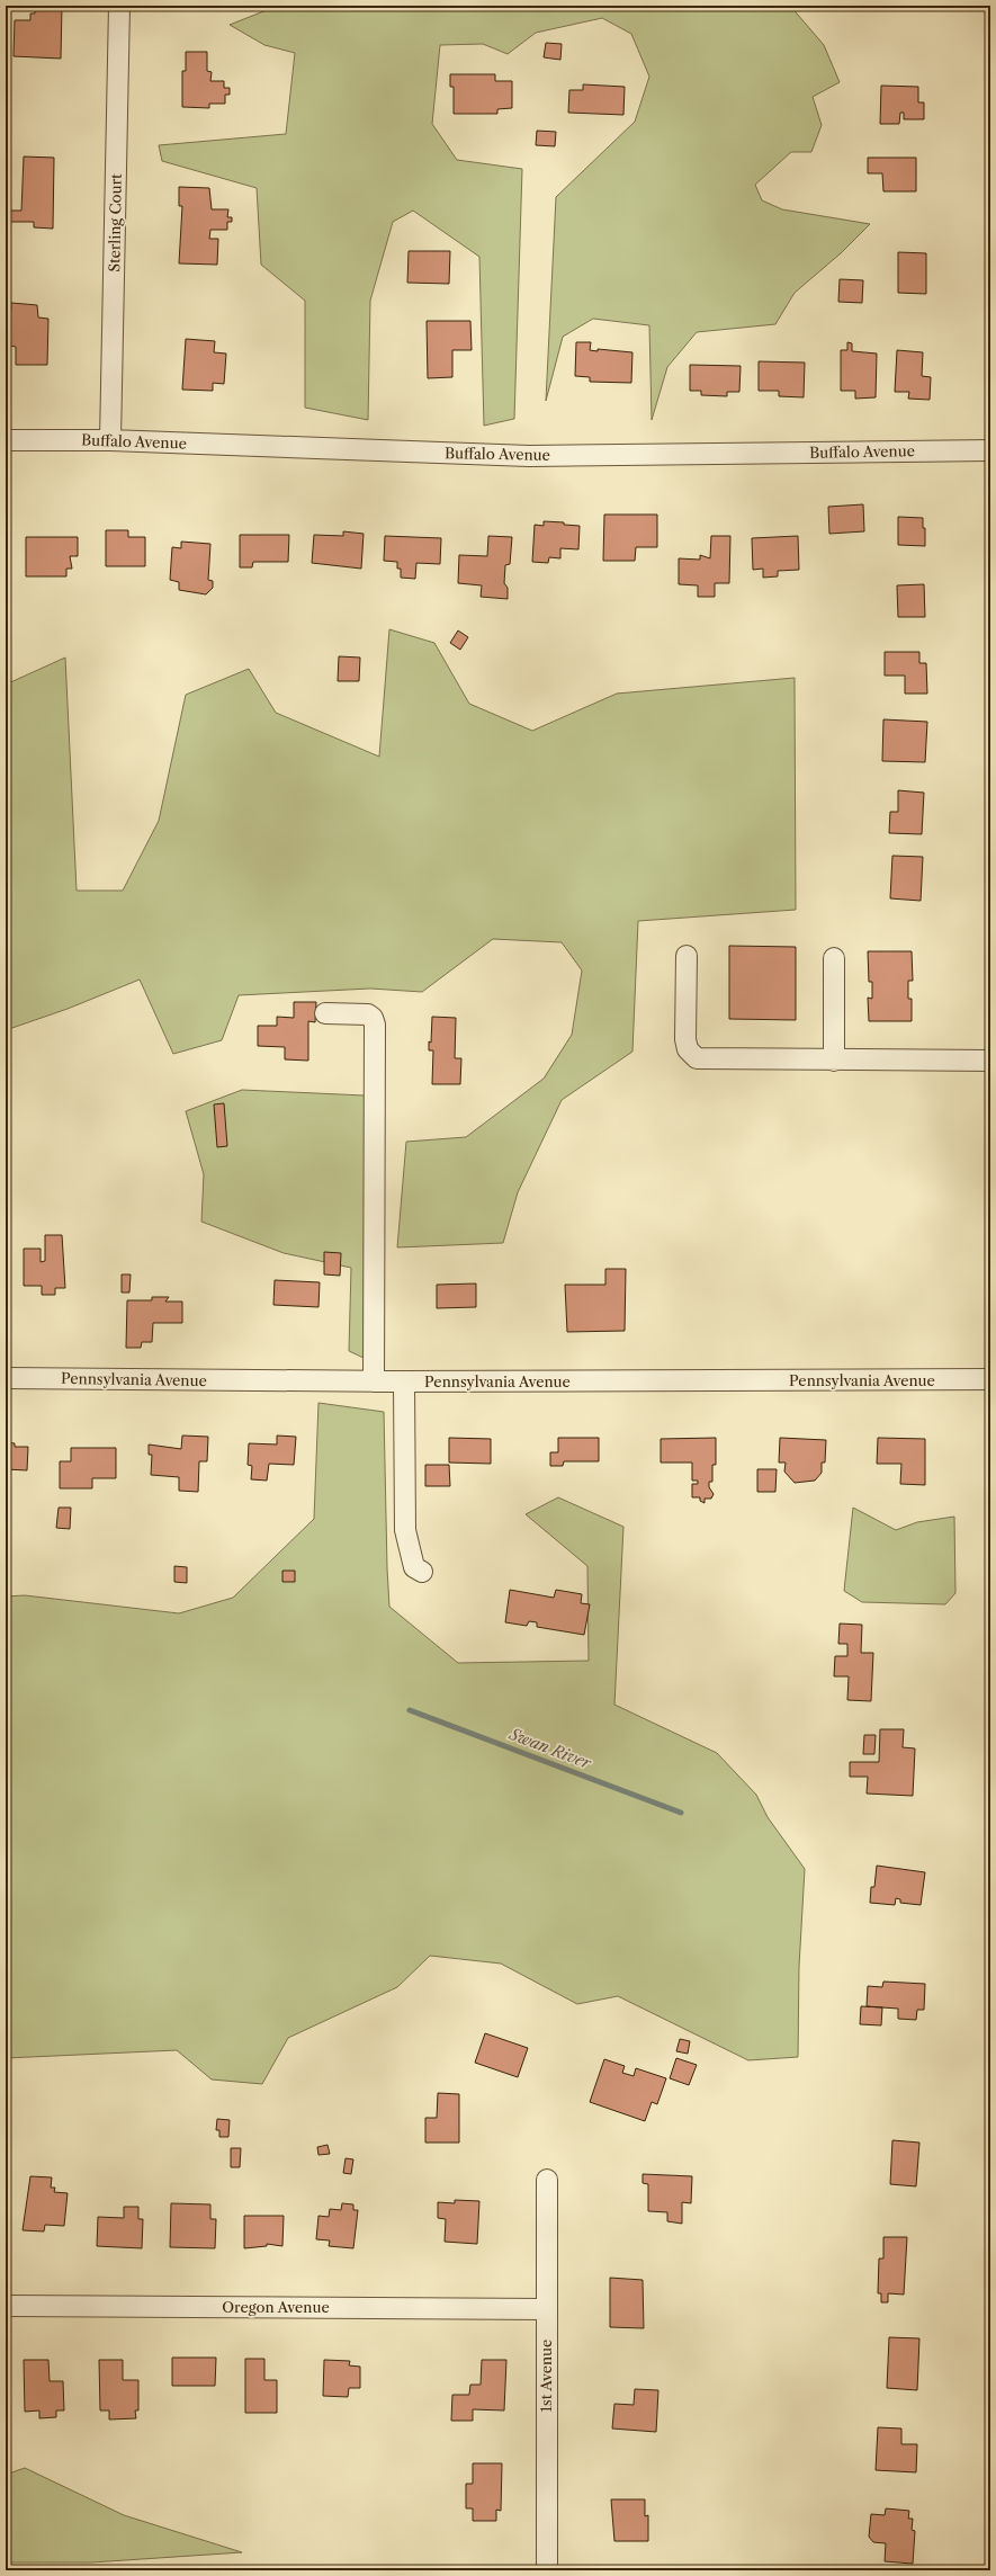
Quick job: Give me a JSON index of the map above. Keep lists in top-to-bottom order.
{
  "streets": {
    "street": [
      "Sterling Court",
      "Buffalo Avenue",
      "Pennsylvania Avenue",
      "Oregon Avenue",
      "1st Avenue"
    ]
  },
  "crossings": [
    ["Sterling Court", "Buffalo Avenue"],
    ["Oregon Avenue", "1st Avenue"]
  ],
  "water": ["Swan River"]
}
